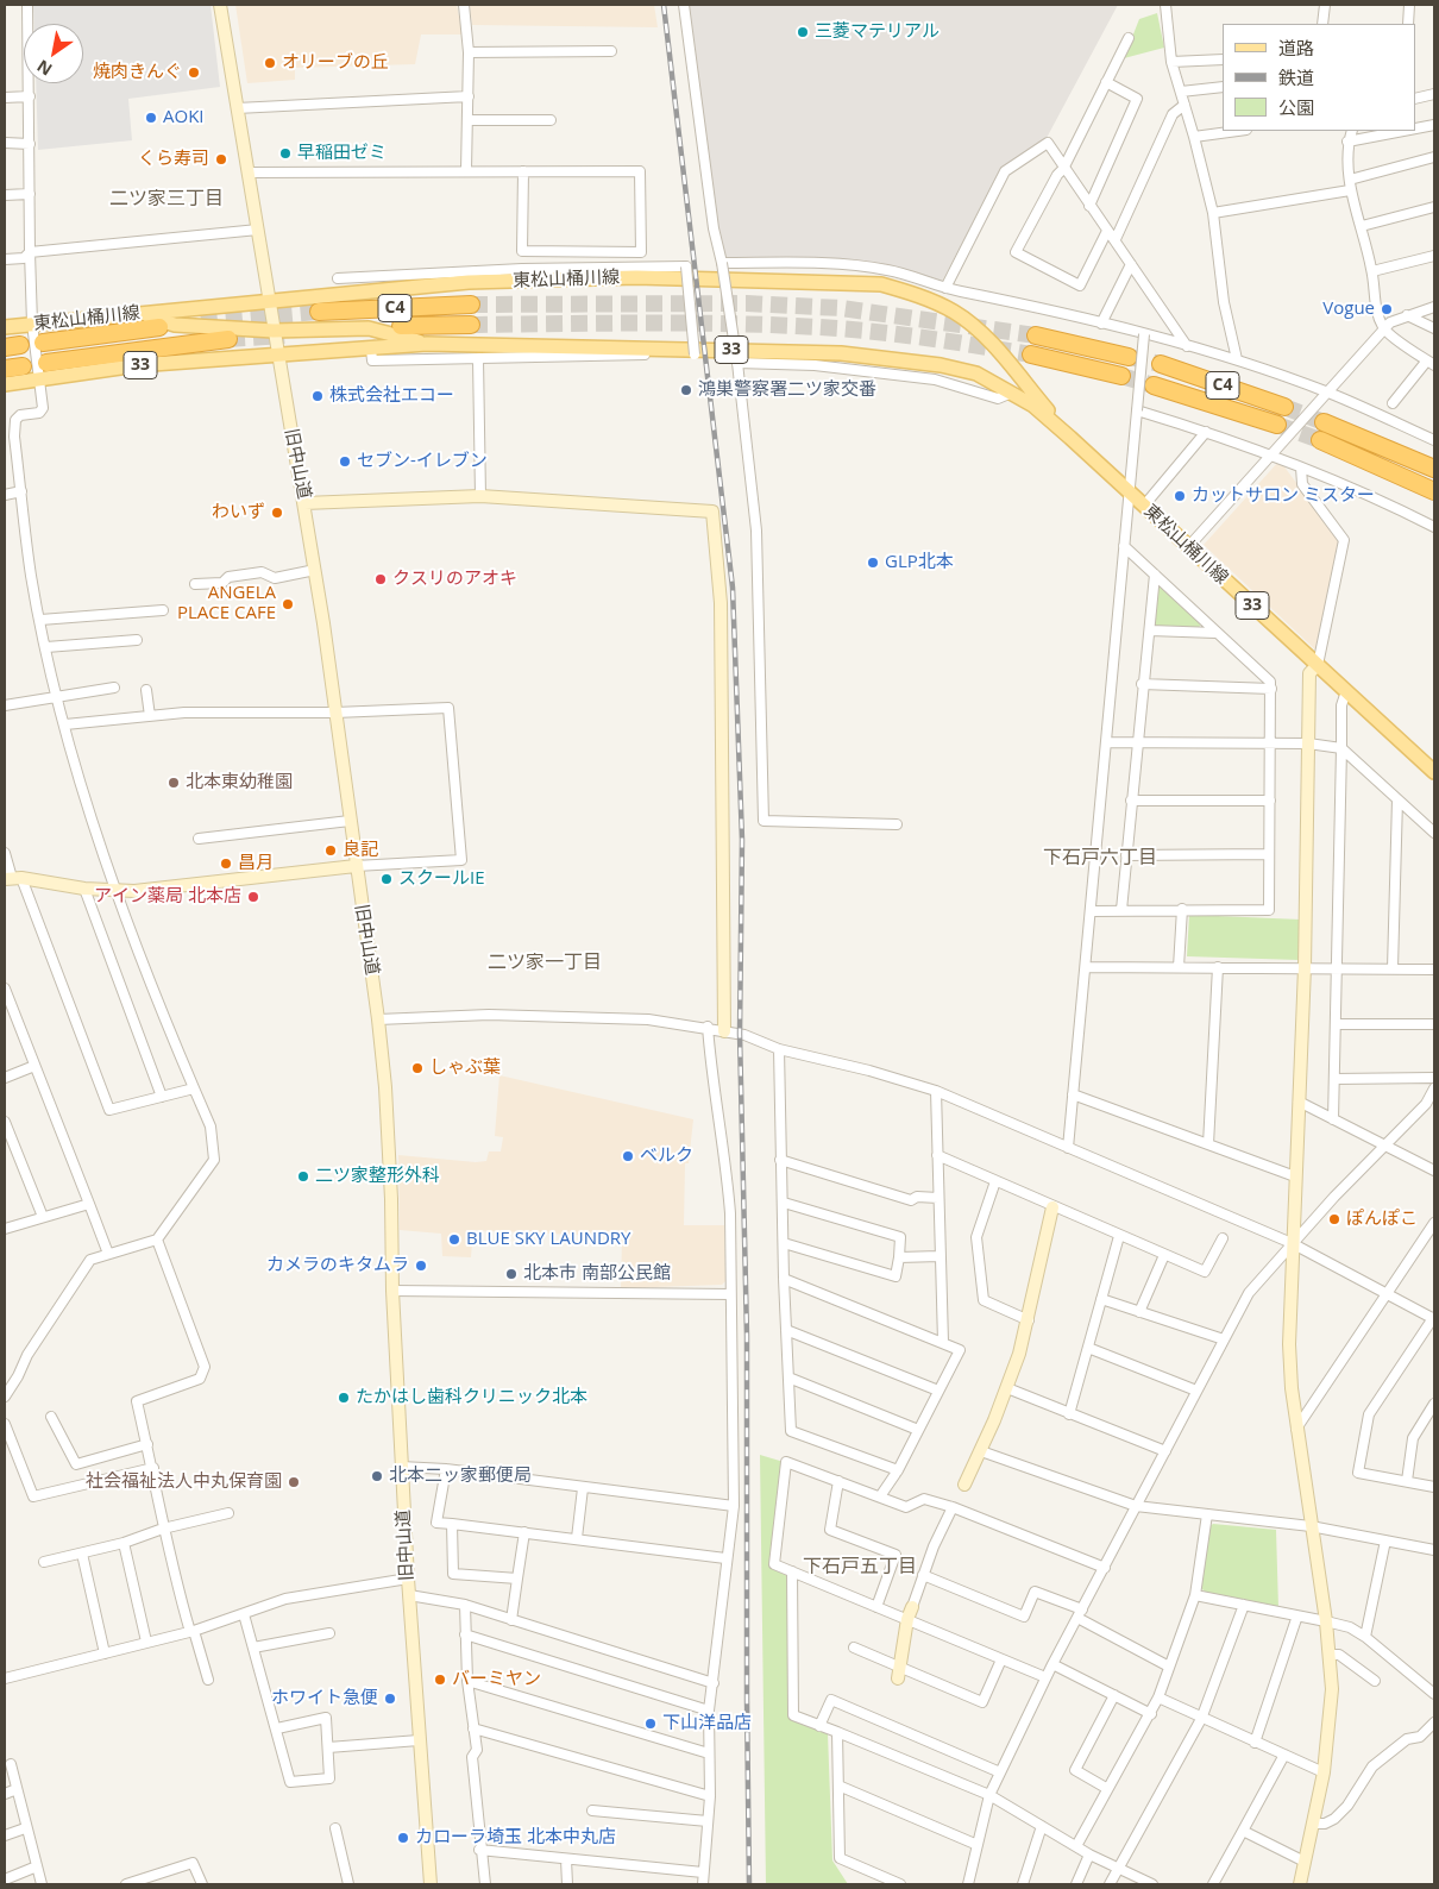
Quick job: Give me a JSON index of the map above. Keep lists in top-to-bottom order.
{
  "streets": {
    "highway": ["C4"],
    "main road": ["東松山桶川線", "33"],
    "street": ["旧中山道"]
  },
  "crossings": [
    ["東松山桶川線", "33"],
    ["東松山桶川線", "旧中山道"],
    ["33", "旧中山道"]
  ],
  "districts": [
    "二ツ家三丁目",
    "下石戸六丁目",
    "二ツ家一丁目",
    "下石戸五丁目"
  ],
  "places": [
    "三菱マテリアル",
    "オリーブの丘",
    "焼肉きんぐ",
    "AOKI",
    "早稲田ゼミ",
    "くら寿司",
    "Vogue",
    "鴻巣警察署二ツ家交番",
    "株式会社エコー",
    "セブン-イレブン",
    "カットサロン ミスター",
    "わいず",
    "GLP北本",
    "クスリのアオキ",
    "ANGELA PLACE CAFE",
    "北本東幼稚園",
    "良記",
    "昌月",
    "スクールIE",
    "アイン薬局 北本店",
    "しゃぶ葉",
    "ベルク",
    "二ツ家整形外科",
    "ぽんぽこ",
    "BLUE SKY LAUNDRY",
    "カメラのキタムラ",
    "北本市 南部公民館",
    "たかはし歯科クリニック北本",
    "北本二ッ家郵便局",
    "社会福祉法人中丸保育園",
    "バーミヤン",
    "ホワイト急便",
    "下山洋品店",
    "カローラ埼玉 北本中丸店"
  ],
  "legend": ["道路", "鉄道", "公園"],
  "north": "bottom left"
}
